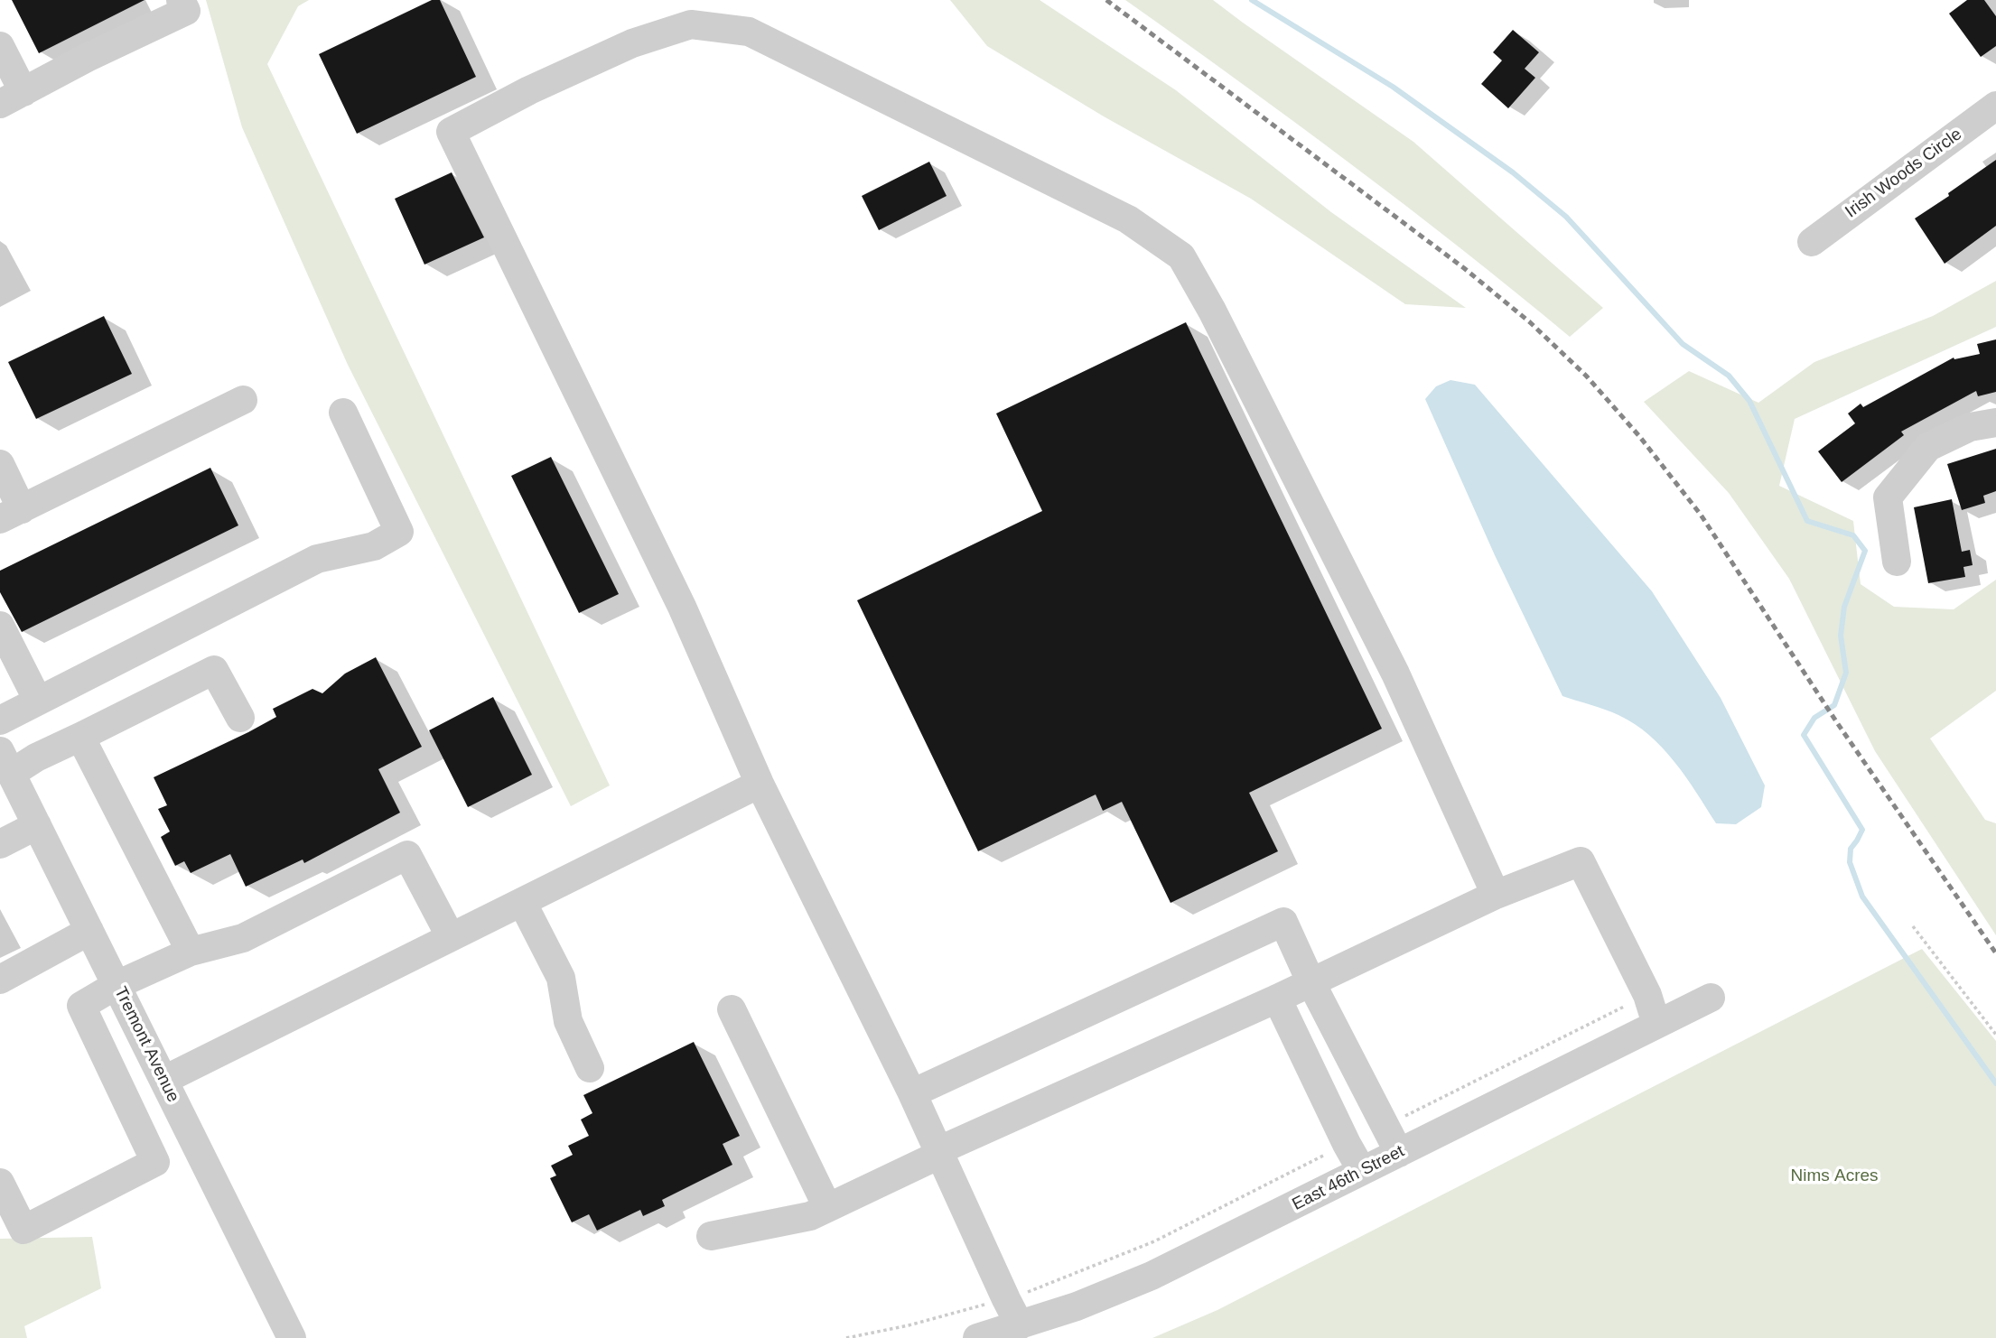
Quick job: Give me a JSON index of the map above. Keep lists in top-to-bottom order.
{
  "streets": {
    "street": ["Irish Woods Circle", "Tremont Avenue", "East 46th Street"]
  },
  "parks": ["Nims Acres"]
}
